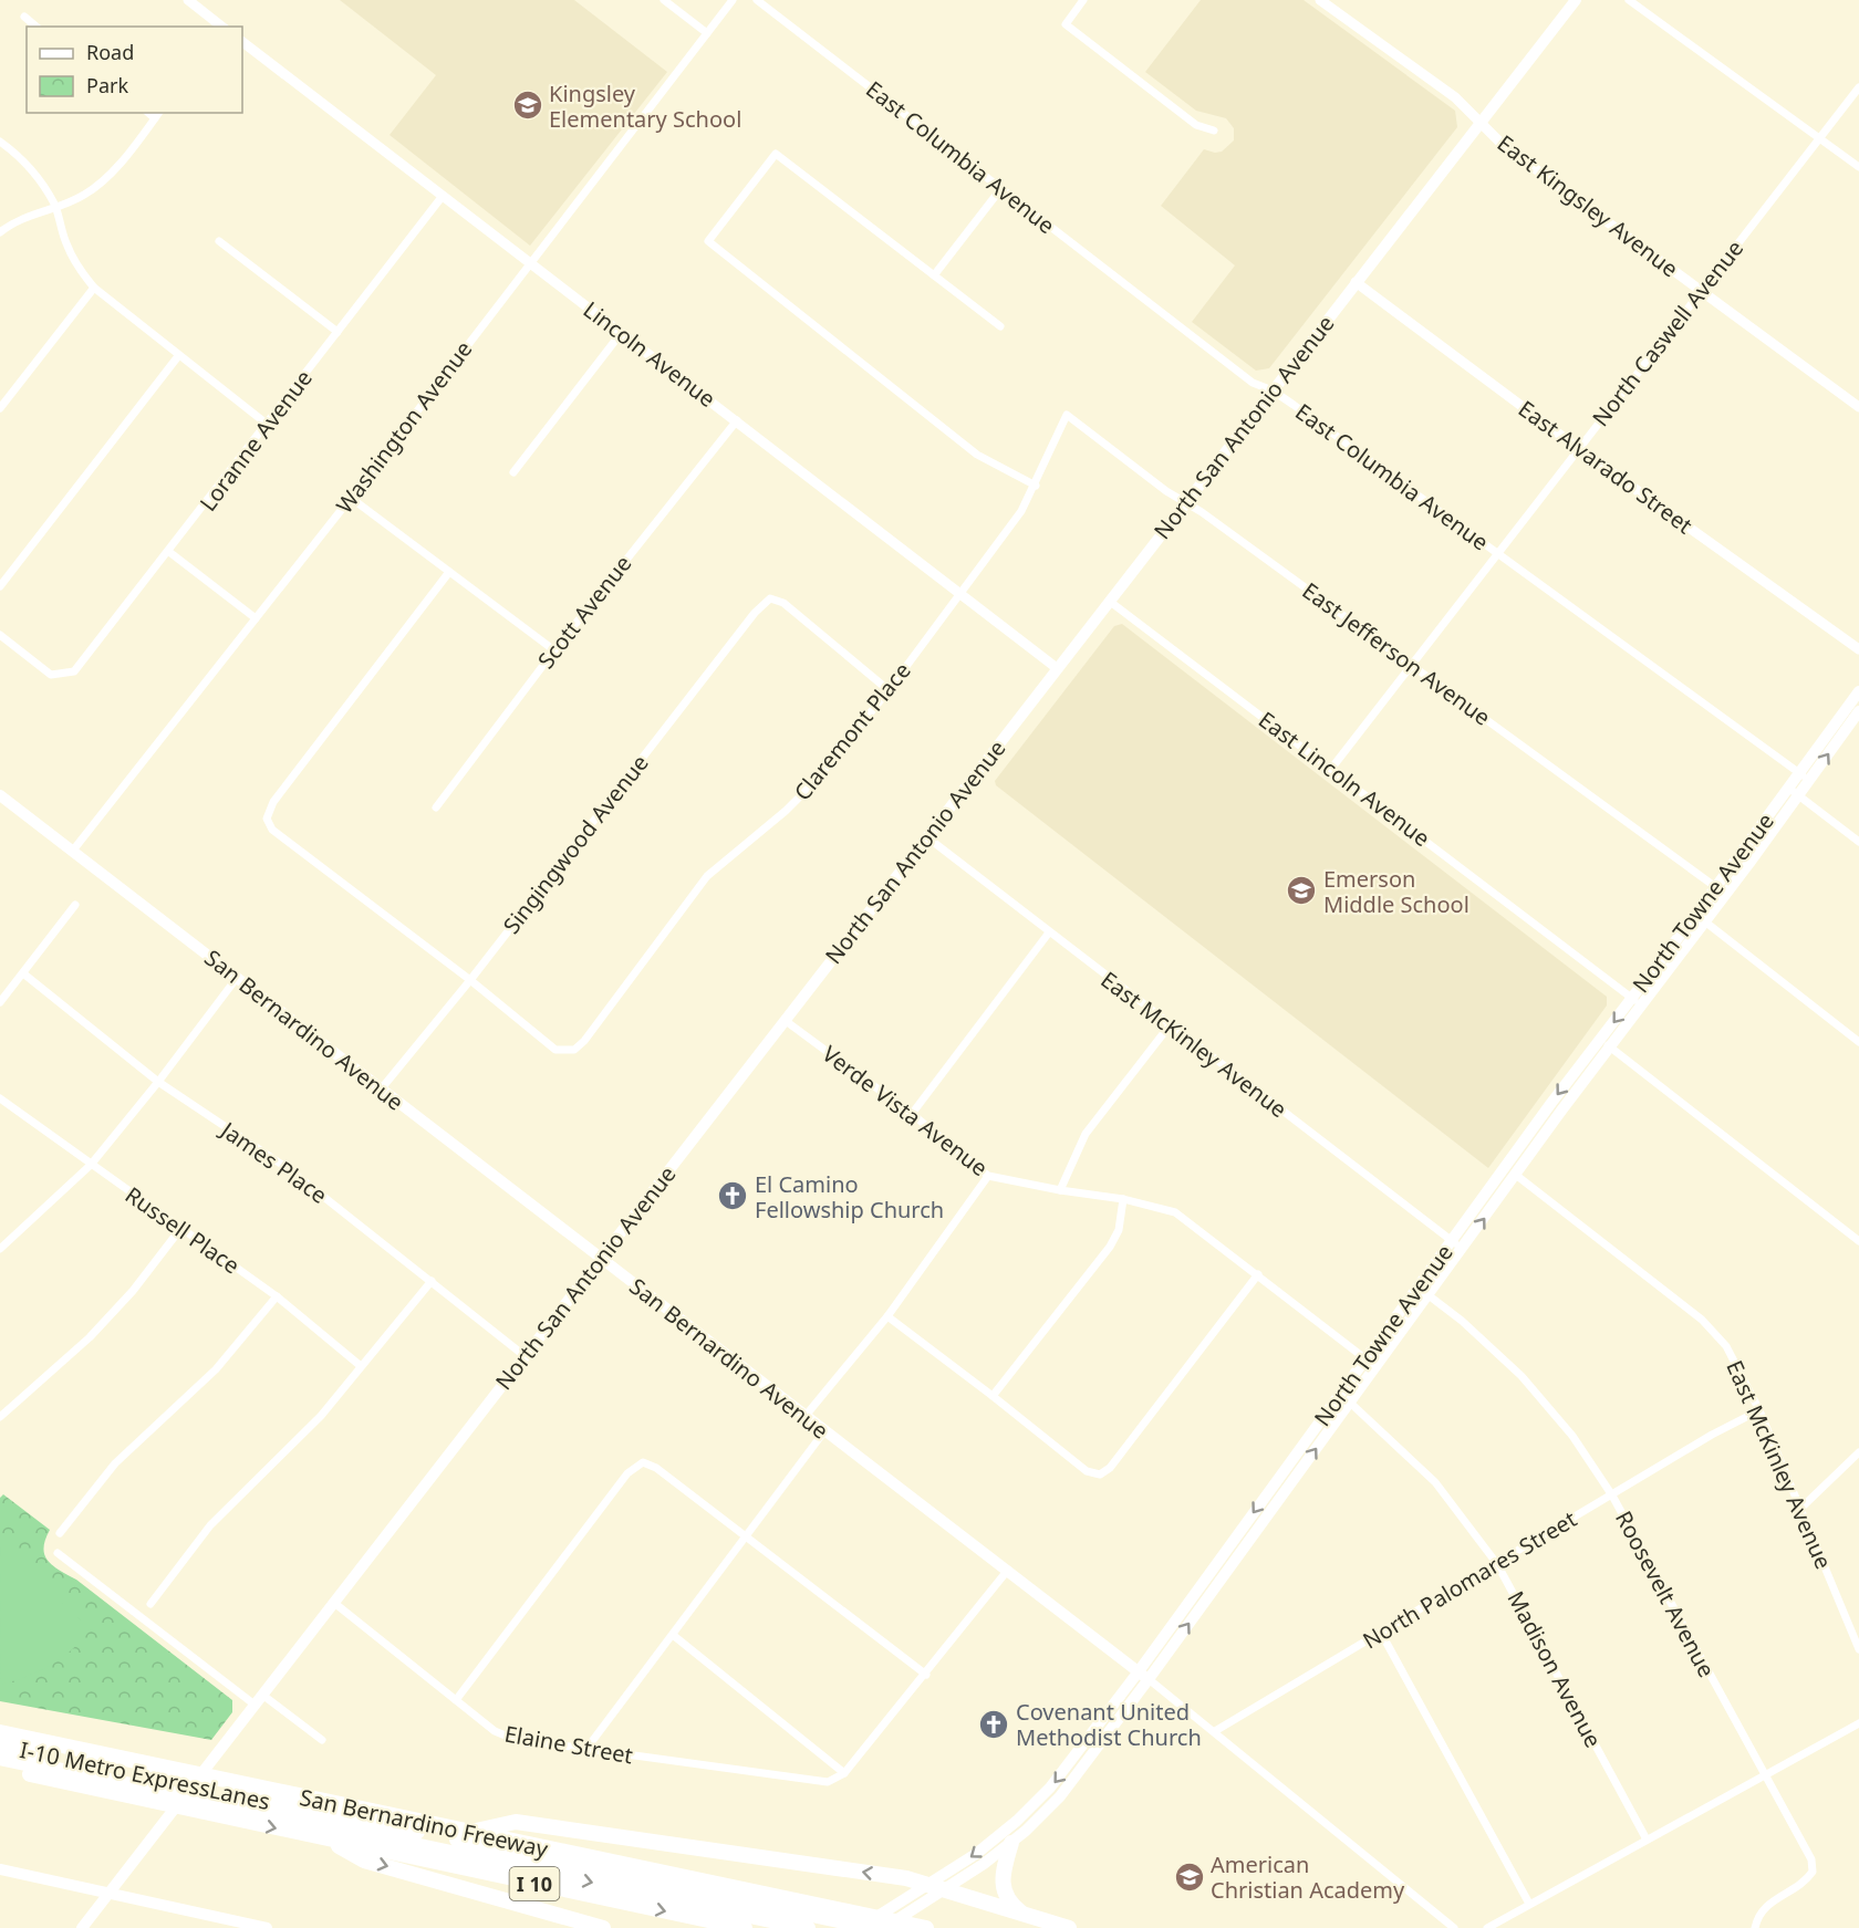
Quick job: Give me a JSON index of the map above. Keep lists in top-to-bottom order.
{
  "streets": {
    "highway": ["I-10 Metro ExpressLanes", "San Bernardino Freeway", "I 10"],
    "main road": ["North San Antonio Avenue", "North Towne Avenue", "San Bernardino Avenue"],
    "street": [
      "East Columbia Avenue",
      "East Kingsley Avenue",
      "North Caswell Avenue",
      "Lincoln Avenue",
      "Washington Avenue",
      "Loranne Avenue",
      "East Alvarado Street",
      "Scott Avenue",
      "East Jefferson Avenue",
      "Claremont Place",
      "East Lincoln Avenue",
      "Singingwood Avenue",
      "East McKinley Avenue",
      "Verde Vista Avenue",
      "James Place",
      "Russell Place",
      "North Palomares Street",
      "Roosevelt Avenue",
      "Madison Avenue",
      "Elaine Street"
    ]
  },
  "crossings": [
    ["East Columbia Avenue", "North Caswell Avenue"],
    ["East Columbia Avenue", "North San Antonio Avenue"],
    ["East Columbia Avenue", "North Towne Avenue"],
    ["East Kingsley Avenue", "North Caswell Avenue"],
    ["East Kingsley Avenue", "North San Antonio Avenue"],
    ["North Caswell Avenue", "East Alvarado Street"],
    ["North Caswell Avenue", "East Jefferson Avenue"],
    ["North Caswell Avenue", "East Lincoln Avenue"],
    ["Lincoln Avenue", "Washington Avenue"],
    ["Lincoln Avenue", "North San Antonio Avenue"],
    ["Lincoln Avenue", "Loranne Avenue"],
    ["Lincoln Avenue", "Scott Avenue"],
    ["Lincoln Avenue", "Claremont Place"],
    ["Washington Avenue", "San Bernardino Avenue"],
    ["North San Antonio Avenue", "East Alvarado Street"],
    ["North San Antonio Avenue", "East Jefferson Avenue"],
    ["North San Antonio Avenue", "East Lincoln Avenue"],
    ["North San Antonio Avenue", "San Bernardino Avenue"],
    ["North San Antonio Avenue", "East McKinley Avenue"],
    ["North San Antonio Avenue", "Verde Vista Avenue"],
    ["North San Antonio Avenue", "James Place"],
    ["North San Antonio Avenue", "Elaine Street"],
    ["East Jefferson Avenue", "Claremont Place"],
    ["East Jefferson Avenue", "North Towne Avenue"],
    ["Claremont Place", "Singingwood Avenue"],
    ["East Lincoln Avenue", "North Towne Avenue"],
    ["Singingwood Avenue", "San Bernardino Avenue"],
    ["North Towne Avenue", "San Bernardino Avenue"],
    ["North Towne Avenue", "East McKinley Avenue"],
    ["North Towne Avenue", "Verde Vista Avenue"],
    ["North Towne Avenue", "Roosevelt Avenue"],
    ["North Towne Avenue", "Madison Avenue"],
    ["San Bernardino Avenue", "North Palomares Street"],
    ["East McKinley Avenue", "North Palomares Street"],
    ["North Palomares Street", "Roosevelt Avenue"],
    ["North Palomares Street", "Madison Avenue"],
    ["I-10 Metro ExpressLanes", "San Bernardino Freeway"]
  ],
  "places": {
    "school or university": ["Kingsley Elementary School", "Emerson Middle School", "American Christian Academy"],
    "church": ["El Camino Fellowship Church", "Covenant United Methodist Church"]
  },
  "legend": ["Road", "Park"]
}
